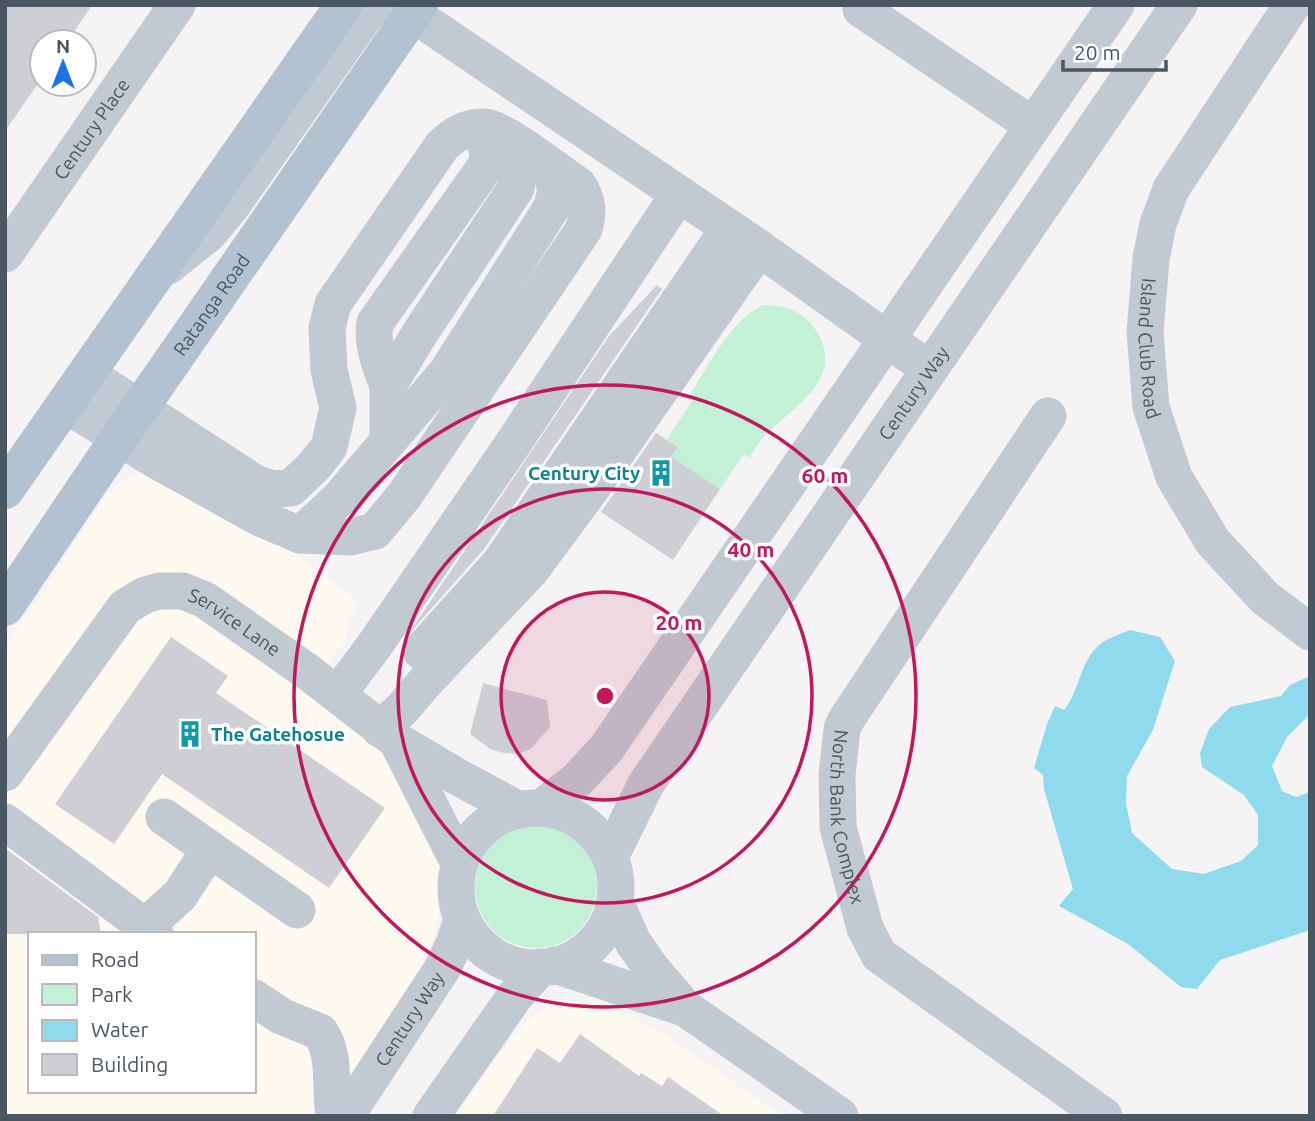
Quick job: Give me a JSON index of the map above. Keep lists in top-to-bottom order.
{
  "streets": {
    "main road": ["Ratanga Road"],
    "street": [
      "Century Place",
      "Island Club Road",
      "Century Way",
      "Service Lane",
      "North Bank Complex"
    ]
  },
  "crossings": [
    ["Century Way", "Service Lane"]
  ],
  "places": {
    "building": ["Century City", "The Gatehosue"]
  },
  "legend": [
    "Road",
    "Park",
    "Water",
    "Building"
  ],
  "scale_bar": "20 m",
  "north": "top",
  "rings": ["60 m", "40 m", "20 m"]
}
